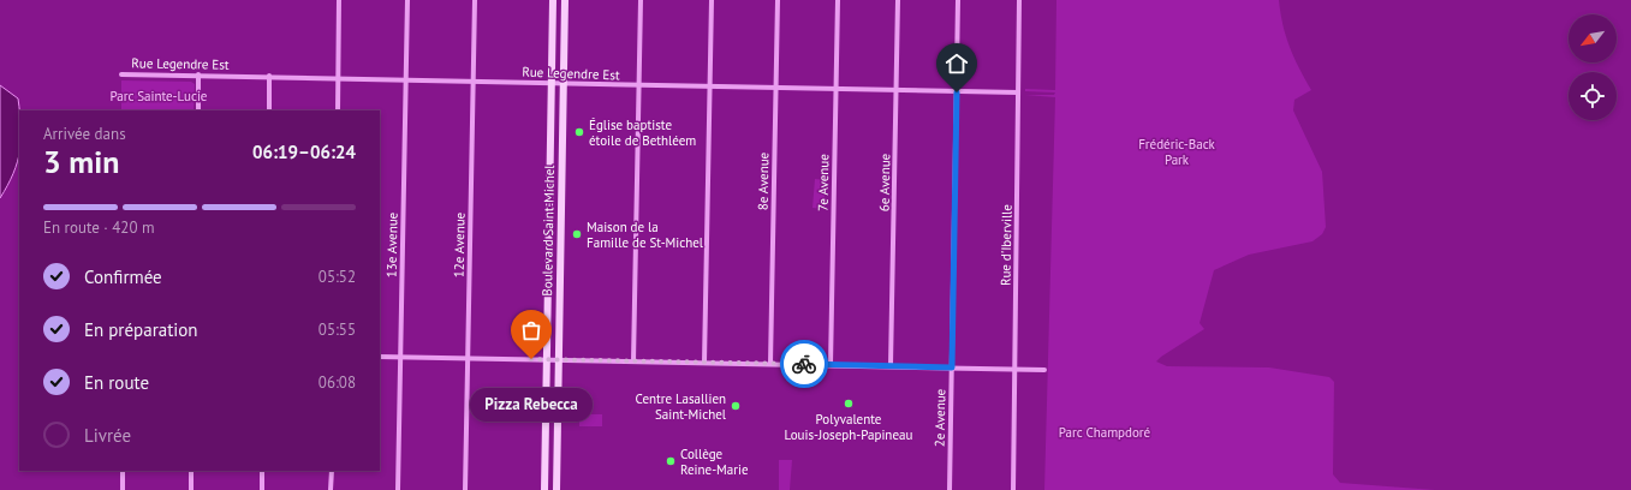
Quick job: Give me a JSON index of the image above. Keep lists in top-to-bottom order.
{
  "streets": {
    "main road": ["Boulevard Saint-Michel"],
    "street": [
      "Rue Legendre Est",
      "8e Avenue",
      "7e Avenue",
      "6e Avenue",
      "13e Avenue",
      "12e Avenue",
      "Rue d'Iberville",
      "2e Avenue"
    ]
  },
  "crossings": [
    ["Rue Legendre Est", "8e Avenue"],
    ["Rue Legendre Est", "7e Avenue"],
    ["Rue Legendre Est", "6e Avenue"],
    ["Rue Legendre Est", "Boulevard Saint-Michel"],
    ["Rue Legendre Est", "13e Avenue"],
    ["Rue Legendre Est", "12e Avenue"],
    ["Rue Legendre Est", "Rue d'Iberville"],
    ["Rue Legendre Est", "2e Avenue"]
  ],
  "parks": ["Parc Sainte-Lucie", "Frédéric-Back Park", "Parc Champdoré"],
  "places": [
    "Église baptiste étoile de Bethléem",
    "Maison de la Famille de St-Michel",
    "Pizza Rebecca",
    "Polyvalente Louis-Joseph-Papineau",
    "Centre Lasallien Saint-Michel",
    "Collège Reine-Marie"
  ],
  "north": "bottom left",
  "page": {
    "heading": ["3 min", "Arrivée dans", "06:19–06:24"],
    "bar": "En route · 420 m",
    "list": [
      ["Confirmée", "05:52"],
      ["En préparation", "05:55"],
      ["En route", "06:08"],
      "Livrée"
    ],
    "bubble": "Pizza Rebecca"
  }
}
